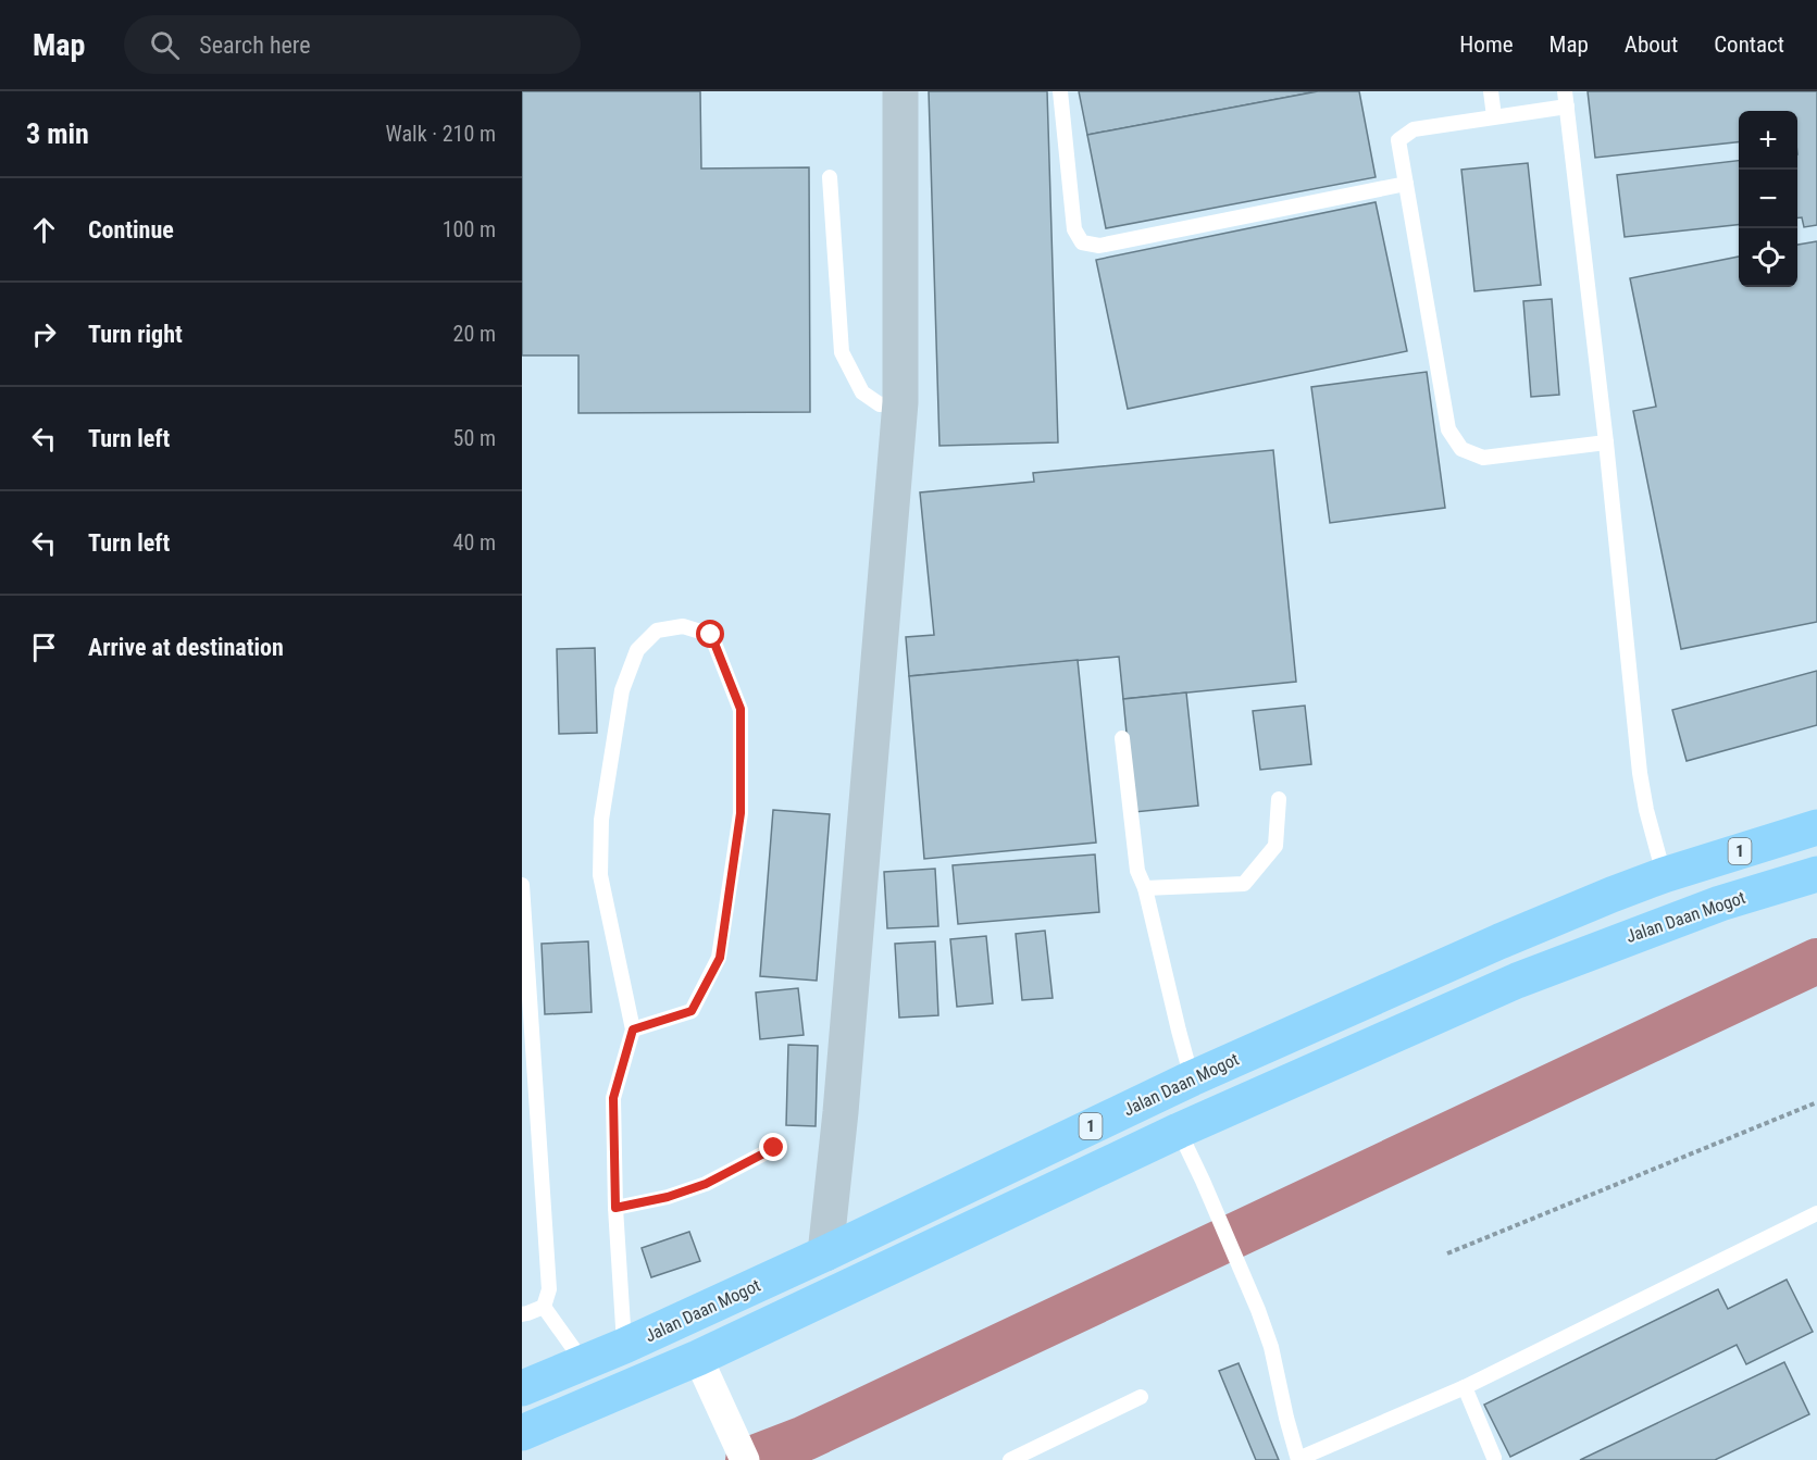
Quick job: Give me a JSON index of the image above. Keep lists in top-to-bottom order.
{
  "streets": {
    "highway": ["1", "Jalan Daan Mogot"]
  },
  "page": {
    "header": "Map",
    "search": "Search here",
    "nav": [
      "Home",
      "Map",
      "About",
      "Contact"
    ],
    "heading": ["3 min", "Walk · 210 m"],
    "map_buttons": ["+", "−"],
    "list": [
      ["Continue", "100 m"],
      ["Turn right", "20 m"],
      ["Turn left", "50 m"],
      ["Turn left", "40 m"],
      "Arrive at destination"
    ]
  }
}
